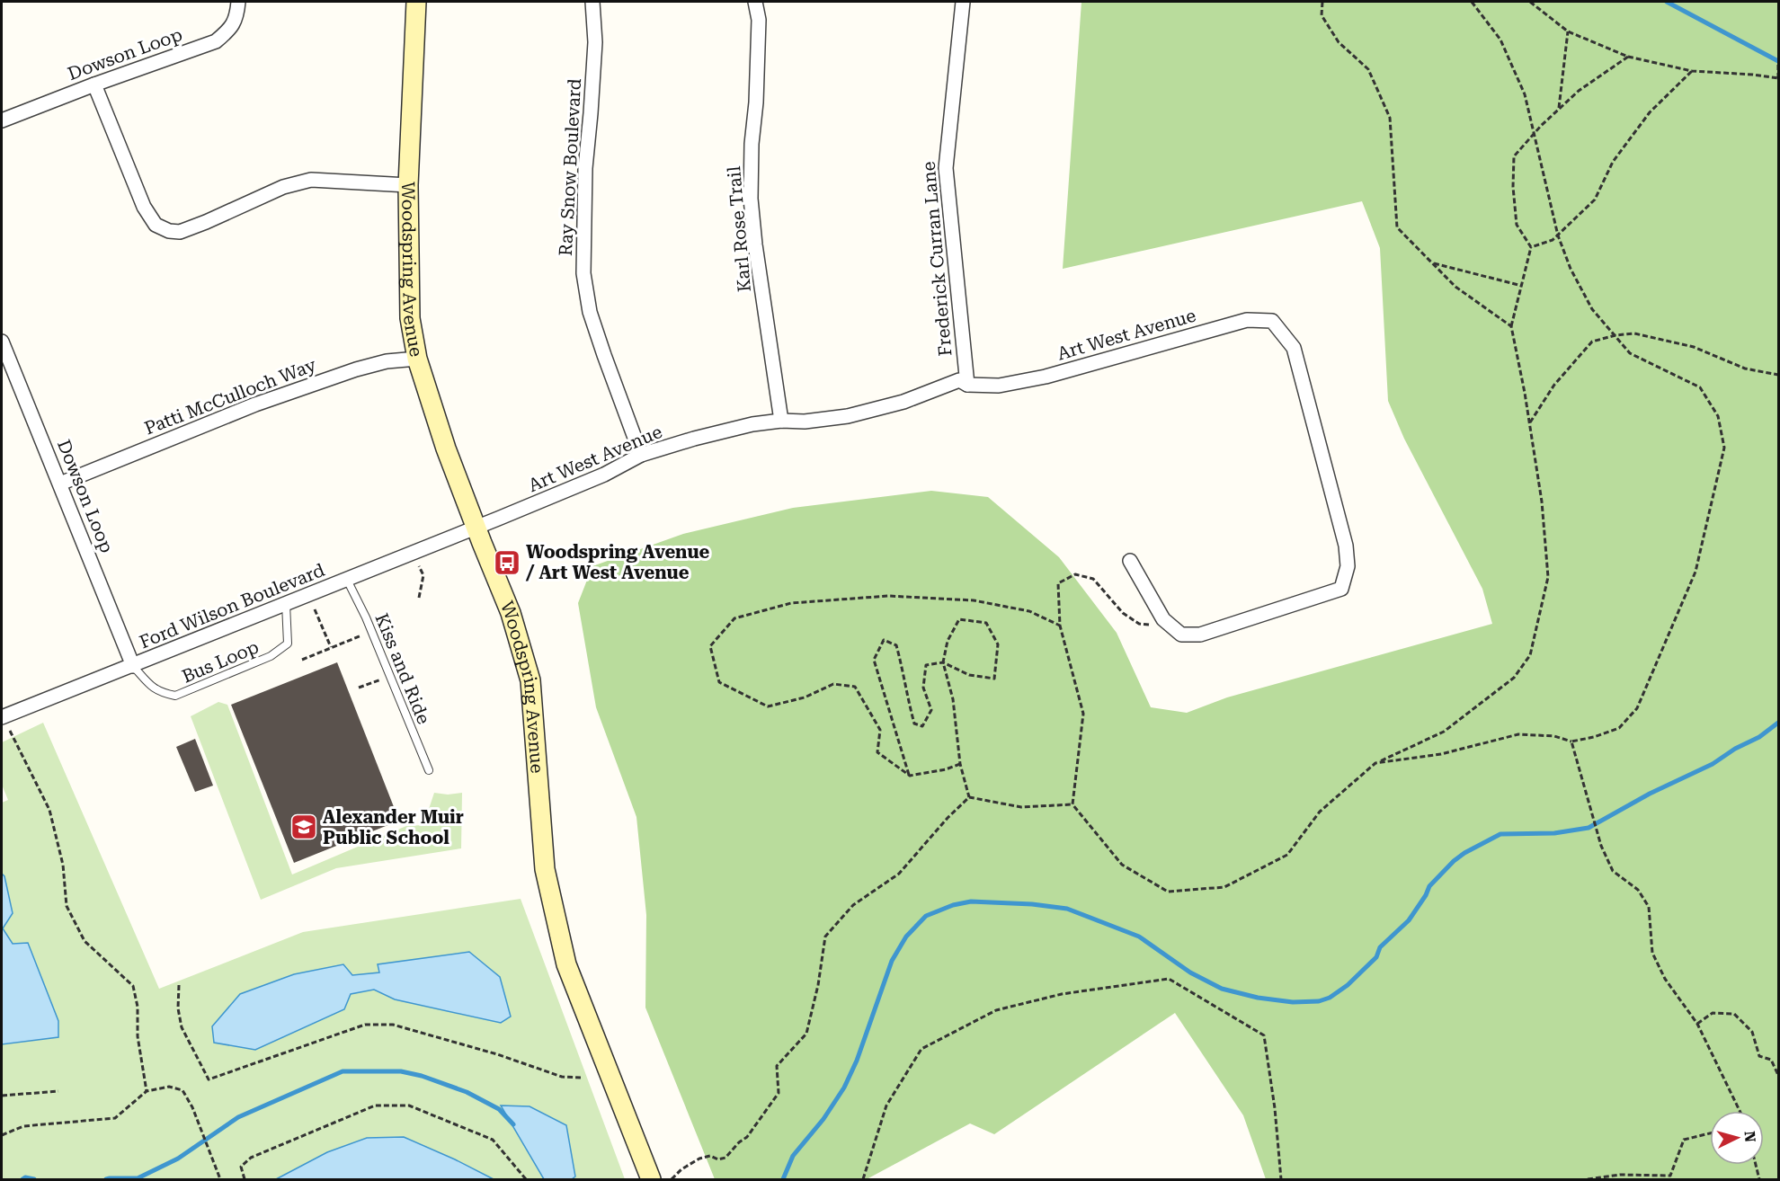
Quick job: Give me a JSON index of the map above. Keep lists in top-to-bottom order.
{
  "streets": {
    "street": [
      "Dowson Loop",
      "Ray Snow Boulevard",
      "Karl Rose Trail",
      "Frederick Curran Lane",
      "Woodspring Avenue",
      "Art West Avenue",
      "Patti McCulloch Way",
      "Ford Wilson Boulevard"
    ],
    "lane": ["Bus Loop", "Kiss and Ride"]
  },
  "crossings": [
    ["Dowson Loop", "Patti McCulloch Way"],
    ["Dowson Loop", "Ford Wilson Boulevard"],
    ["Dowson Loop", "Bus Loop"],
    ["Ray Snow Boulevard", "Art West Avenue"],
    ["Karl Rose Trail", "Art West Avenue"],
    ["Frederick Curran Lane", "Art West Avenue"],
    ["Woodspring Avenue", "Art West Avenue"],
    ["Woodspring Avenue", "Patti McCulloch Way"],
    ["Woodspring Avenue", "Ford Wilson Boulevard"],
    ["Art West Avenue", "Ford Wilson Boulevard"],
    ["Ford Wilson Boulevard", "Bus Loop"],
    ["Ford Wilson Boulevard", "Kiss and Ride"]
  ],
  "places": {
    "bus stop": ["Woodspring Avenue / Art West Avenue"],
    "school or university": ["Alexander Muir Public School"]
  },
  "north": "right"
}
